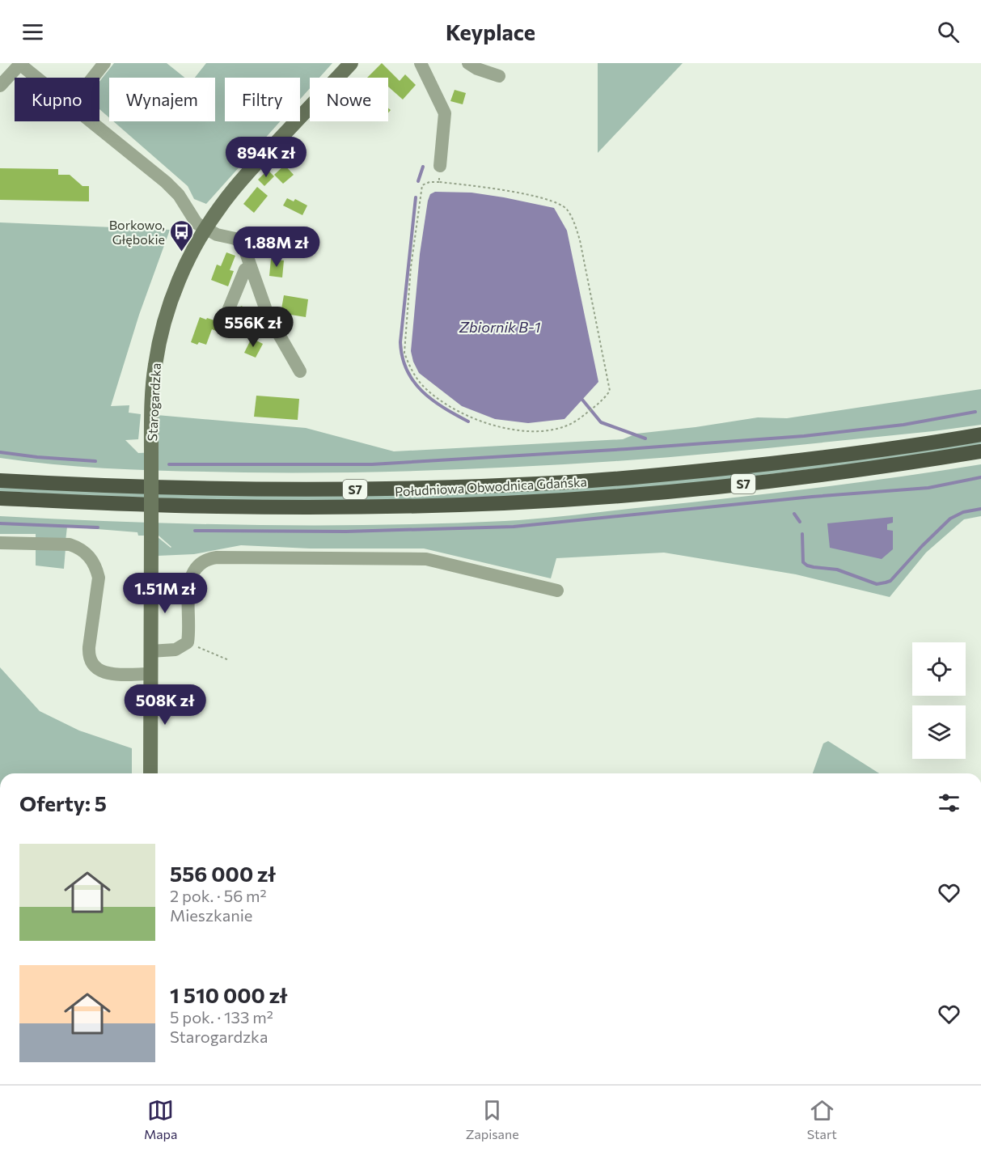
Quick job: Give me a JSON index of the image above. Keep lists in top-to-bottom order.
{
  "streets": {
    "highway": ["S7", "Południowa Obwodnica Gdańska"],
    "main road": ["Starogardzka"]
  },
  "water": ["Zbiornik B-1"],
  "places": {
    "bus stop": ["Borkowo, Głębokie"]
  },
  "page": {
    "header": "Keyplace",
    "chip": [
      "Kupno",
      "Wynajem",
      "Filtry",
      "Nowe"
    ],
    "price": [
      "894K zł",
      "1.88M zł",
      "556K zł",
      "1.51M zł",
      "508K zł"
    ],
    "heading": "Oferty: 5",
    "list": [
      {
        "name": "556 000 zł",
        "note": "2 pok. · 56 m² · Mieszkanie"
      },
      {
        "name": "1 510 000 zł",
        "note": "5 pok. · 133 m² · Starogardzka"
      }
    ],
    "tabs": ["Mapa", "Zapisane", "Start"]
  }
}
